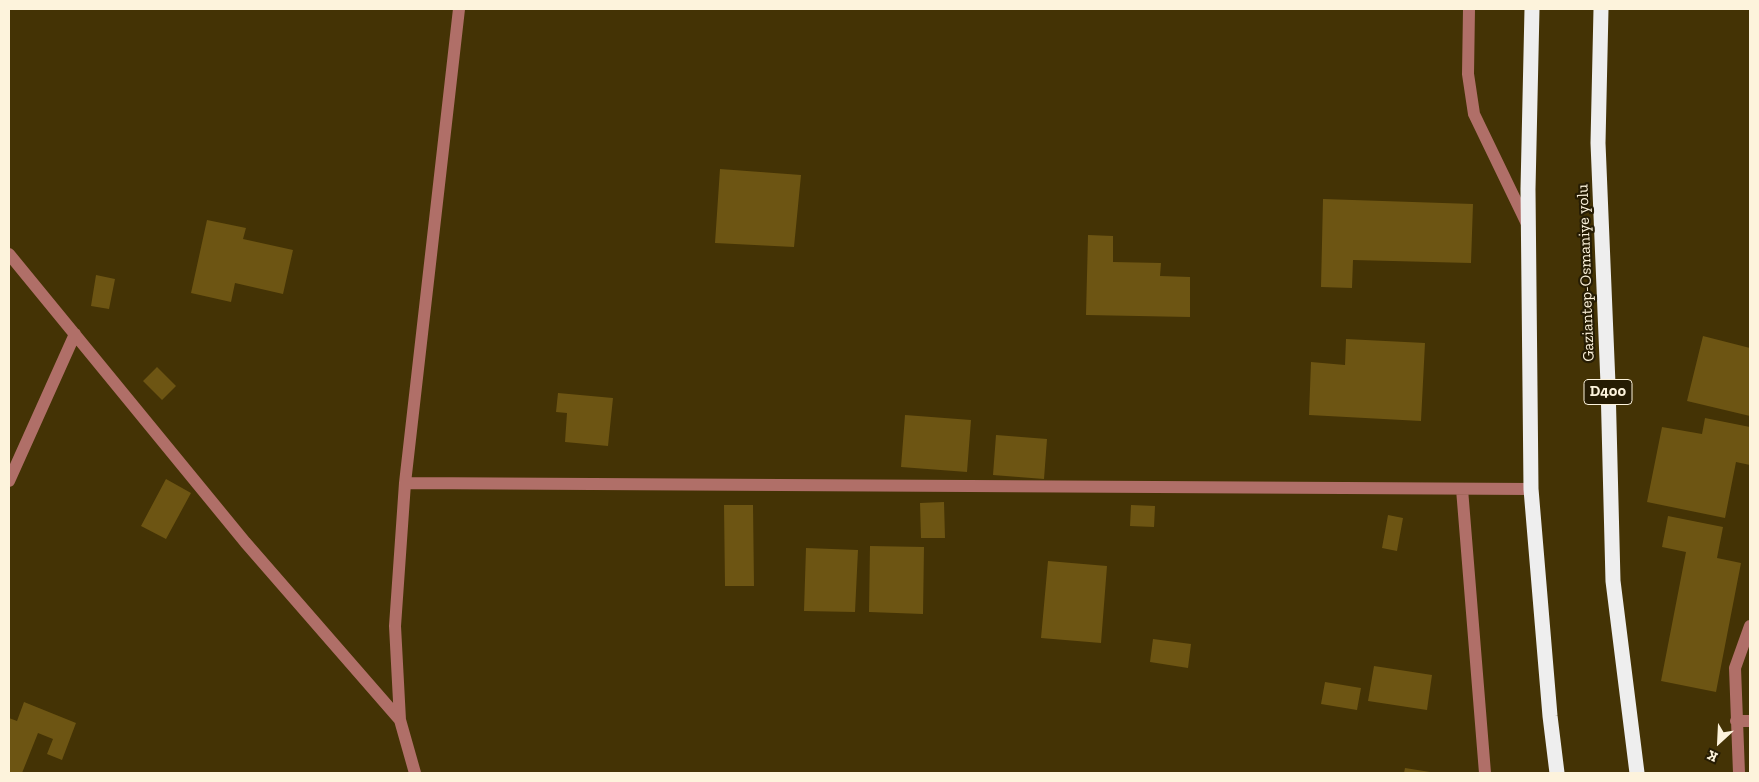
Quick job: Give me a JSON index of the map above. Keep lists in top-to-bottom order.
{
  "streets": {
    "highway": ["Gaziantep-Osmaniye yolu", "D400"]
  },
  "north": "bottom left"
}
